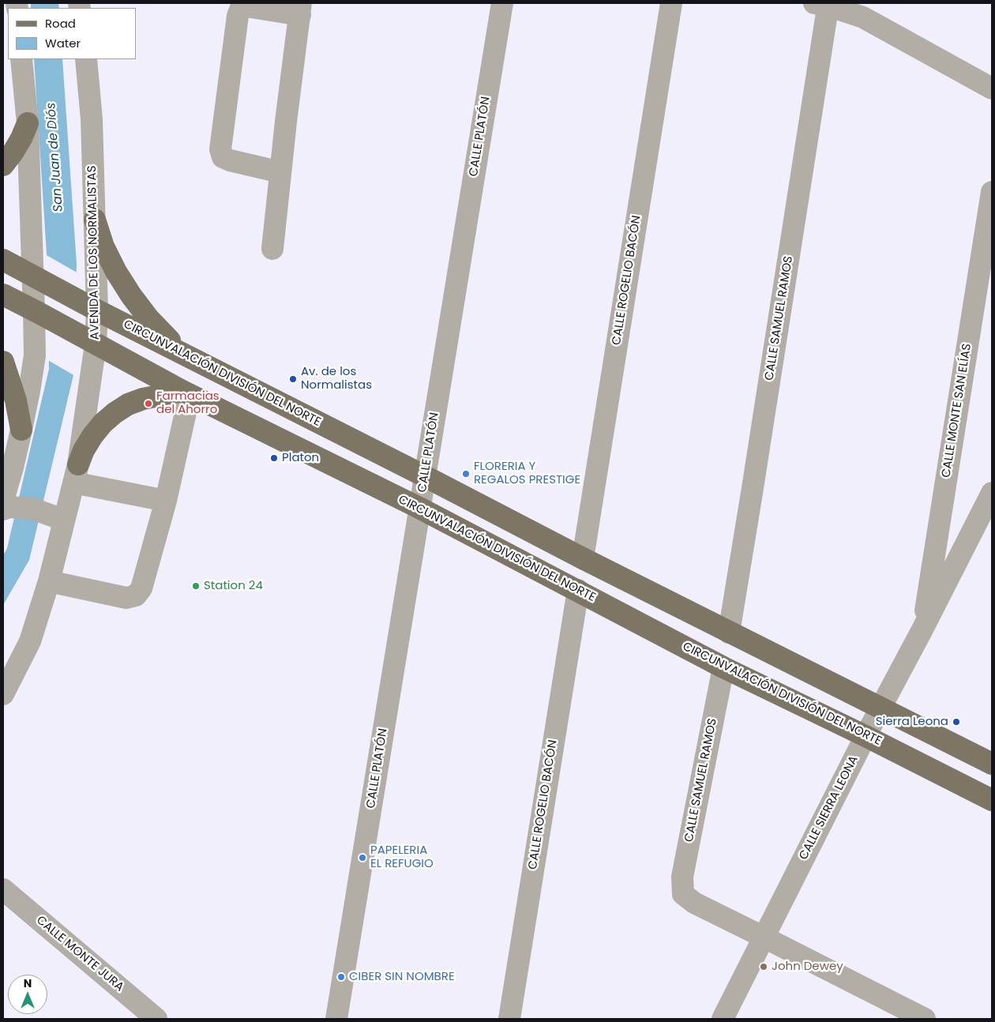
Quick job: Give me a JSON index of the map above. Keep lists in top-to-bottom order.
{
  "streets": {
    "main road": ["CIRCUNVALACIÓN DIVISIÓN DEL NORTE"],
    "street": [
      "CALLE PLATÓN",
      "AVENIDA DE LOS NORMALISTAS",
      "CALLE ROGELIO BACÓN",
      "CALLE SAMUEL RAMOS",
      "CALLE MONTE SAN ELÍAS",
      "CALLE SIERRA LEONA",
      "CALLE MONTE JURA"
    ]
  },
  "crossings": [
    ["CALLE PLATÓN", "CIRCUNVALACIÓN DIVISIÓN DEL NORTE"],
    ["AVENIDA DE LOS NORMALISTAS", "CIRCUNVALACIÓN DIVISIÓN DEL NORTE"],
    ["CALLE ROGELIO BACÓN", "CIRCUNVALACIÓN DIVISIÓN DEL NORTE"],
    ["CALLE SAMUEL RAMOS", "CIRCUNVALACIÓN DIVISIÓN DEL NORTE"],
    ["CALLE SAMUEL RAMOS", "CALLE SIERRA LEONA"],
    ["CIRCUNVALACIÓN DIVISIÓN DEL NORTE", "CALLE SIERRA LEONA"],
    ["CALLE MONTE SAN ELÍAS", "CALLE SIERRA LEONA"]
  ],
  "water": ["San Juan de Diós"],
  "places": [
    "Av. de los Normalistas",
    "Farmacias del Ahorro",
    "Platon",
    "FLORERIA Y REGALOS PRESTIGE",
    "Station 24",
    "Sierra Leona",
    "PAPELERIA EL REFUGIO",
    "John Dewey",
    "CIBER SIN NOMBRE"
  ],
  "legend": ["Road", "Water"],
  "north": "top"
}
